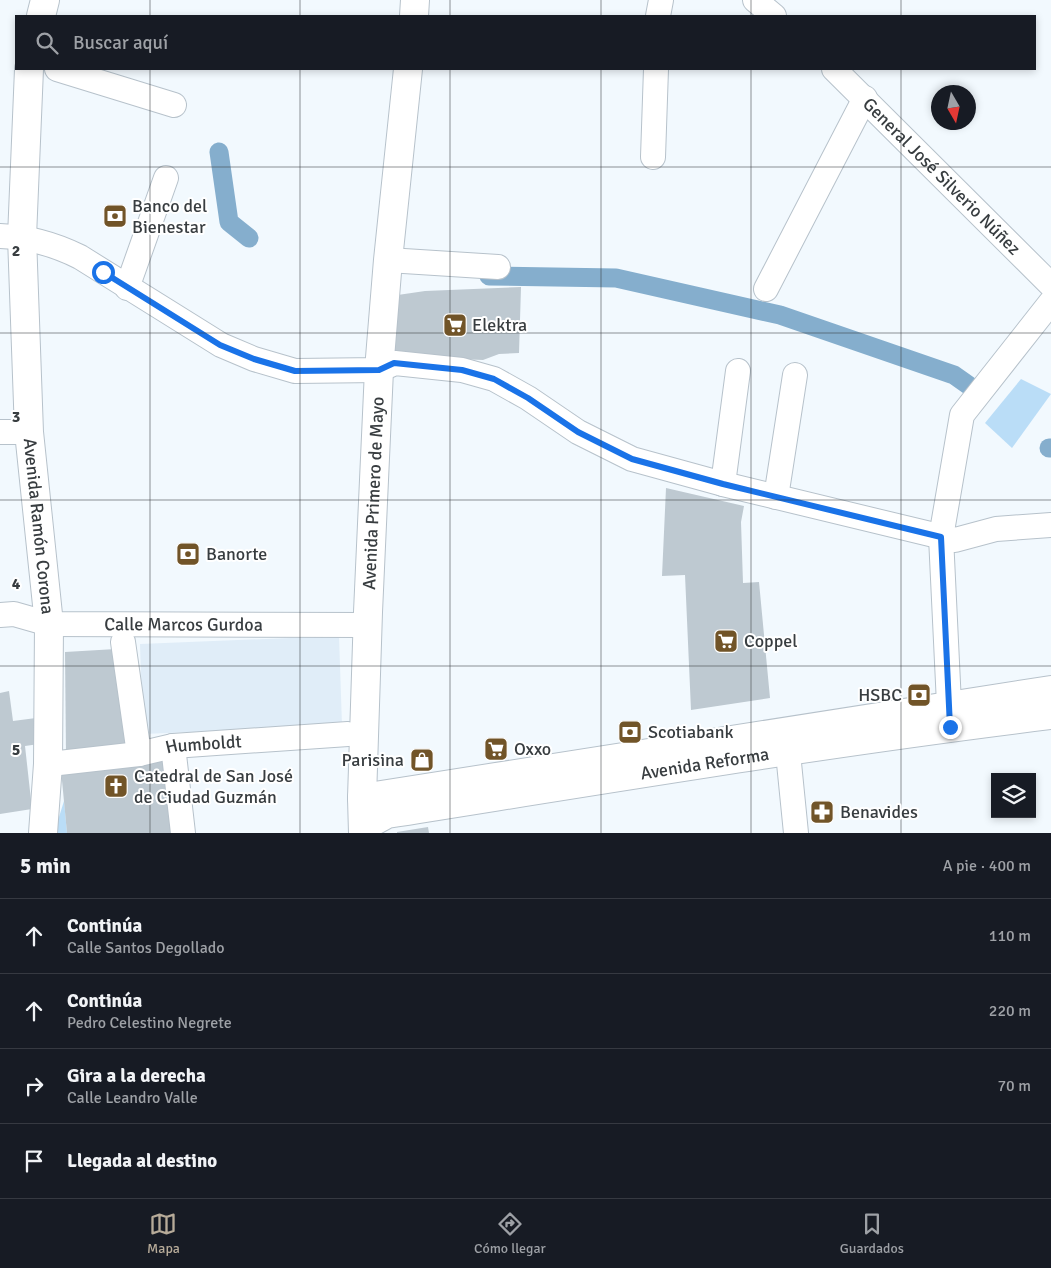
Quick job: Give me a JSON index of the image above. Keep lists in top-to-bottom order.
{
  "streets": {
    "main road": ["Avenida Primero de Mayo", "Avenida Ramón Corona", "Avenida Reforma"],
    "street": ["General José Silverio Núñez", "Calle Marcos Gurdoa", "Humboldt"]
  },
  "crossings": [
    ["Avenida Primero de Mayo", "Calle Marcos Gurdoa"],
    ["Avenida Primero de Mayo", "Avenida Reforma"],
    ["Avenida Ramón Corona", "Calle Marcos Gurdoa"]
  ],
  "places": {
    "bank": [
      "Banco del Bienestar",
      "Banorte",
      "HSBC",
      "Scotiabank"
    ],
    "supermarket": ["Elektra", "Coppel", "Oxxo"],
    "shop": ["Parisina"],
    "church": ["Catedral de San José de Ciudad Guzmán"],
    "pharmacy": ["Benavides"]
  },
  "north": "bottom",
  "page": {
    "search": "Buscar aquí",
    "heading": ["5 min", "A pie · 400 m"],
    "list": [
      ["Continúa", "Calle Santos Degollado", "110 m"],
      ["Continúa", "Pedro Celestino Negrete", "220 m"],
      ["Gira a la derecha", "Calle Leandro Valle", "70 m"],
      "Llegada al destino"
    ],
    "nav": ["Mapa", "Cómo llegar", "Guardados"]
  },
  "grid": {
    "rows": [
      "2",
      "3",
      "4",
      "5"
    ]
  }
}
